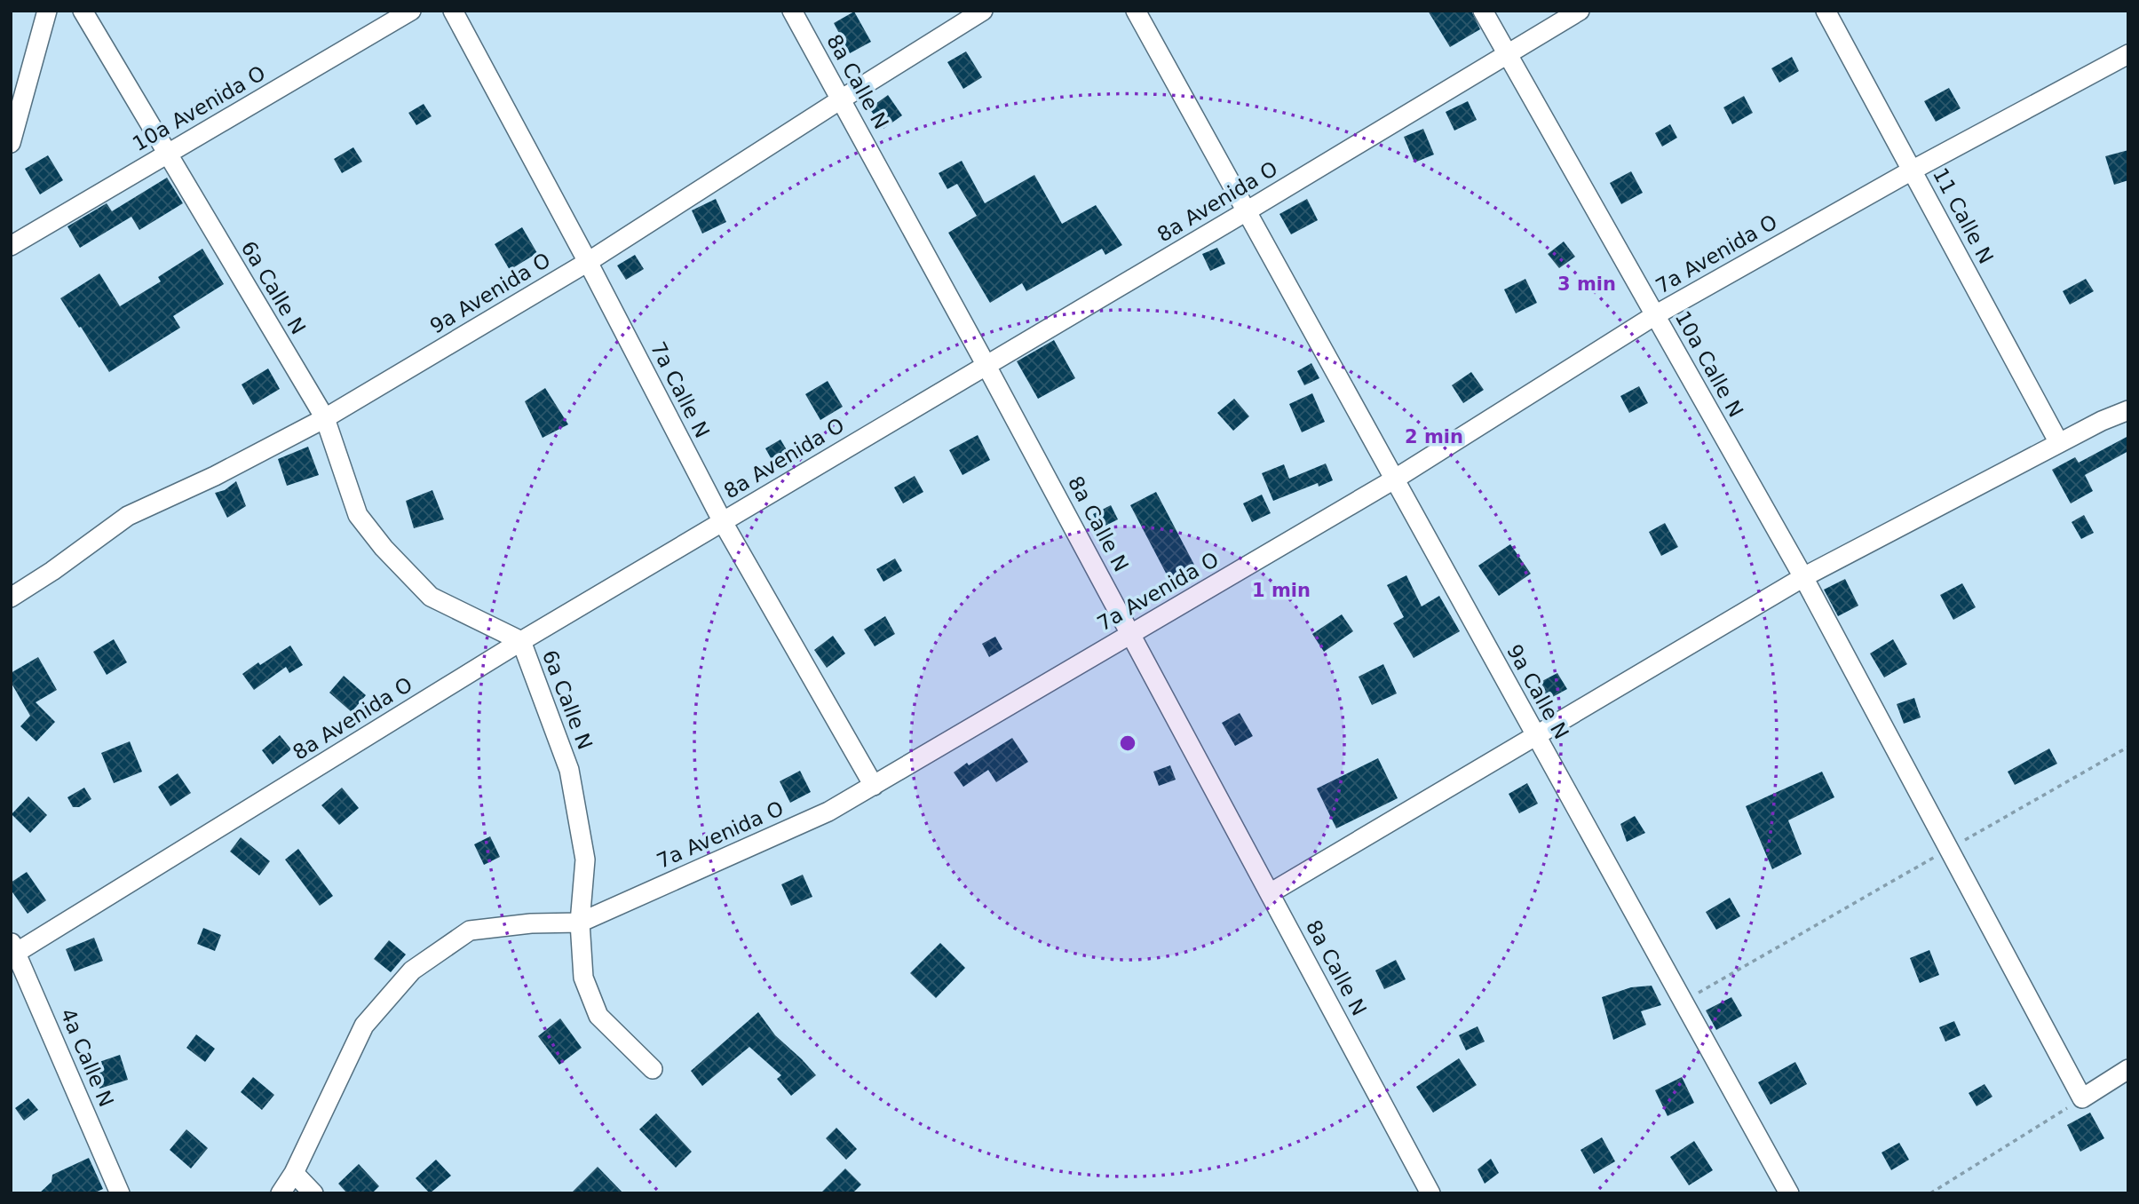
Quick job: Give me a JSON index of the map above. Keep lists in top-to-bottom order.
{
  "streets": {
    "street": [
      "8a Calle N",
      "10a Avenida O",
      "8a Avenida O",
      "11 Calle N",
      "7a Avenida O",
      "6a Calle N",
      "9a Avenida O",
      "10a Calle N",
      "7a Calle N",
      "9a Calle N",
      "4a Calle N"
    ]
  },
  "crossings": [
    ["8a Calle N", "8a Avenida O"],
    ["8a Calle N", "7a Avenida O"],
    ["8a Calle N", "9a Avenida O"],
    ["10a Avenida O", "6a Calle N"],
    ["8a Avenida O", "6a Calle N"],
    ["8a Avenida O", "10a Calle N"],
    ["8a Avenida O", "7a Calle N"],
    ["8a Avenida O", "9a Calle N"],
    ["8a Avenida O", "4a Calle N"],
    ["11 Calle N", "7a Avenida O"],
    ["7a Avenida O", "6a Calle N"],
    ["7a Avenida O", "10a Calle N"],
    ["7a Avenida O", "7a Calle N"],
    ["7a Avenida O", "9a Calle N"],
    ["6a Calle N", "9a Avenida O"],
    ["9a Avenida O", "7a Calle N"]
  ],
  "rings": ["3 min", "2 min", "1 min"]
}
